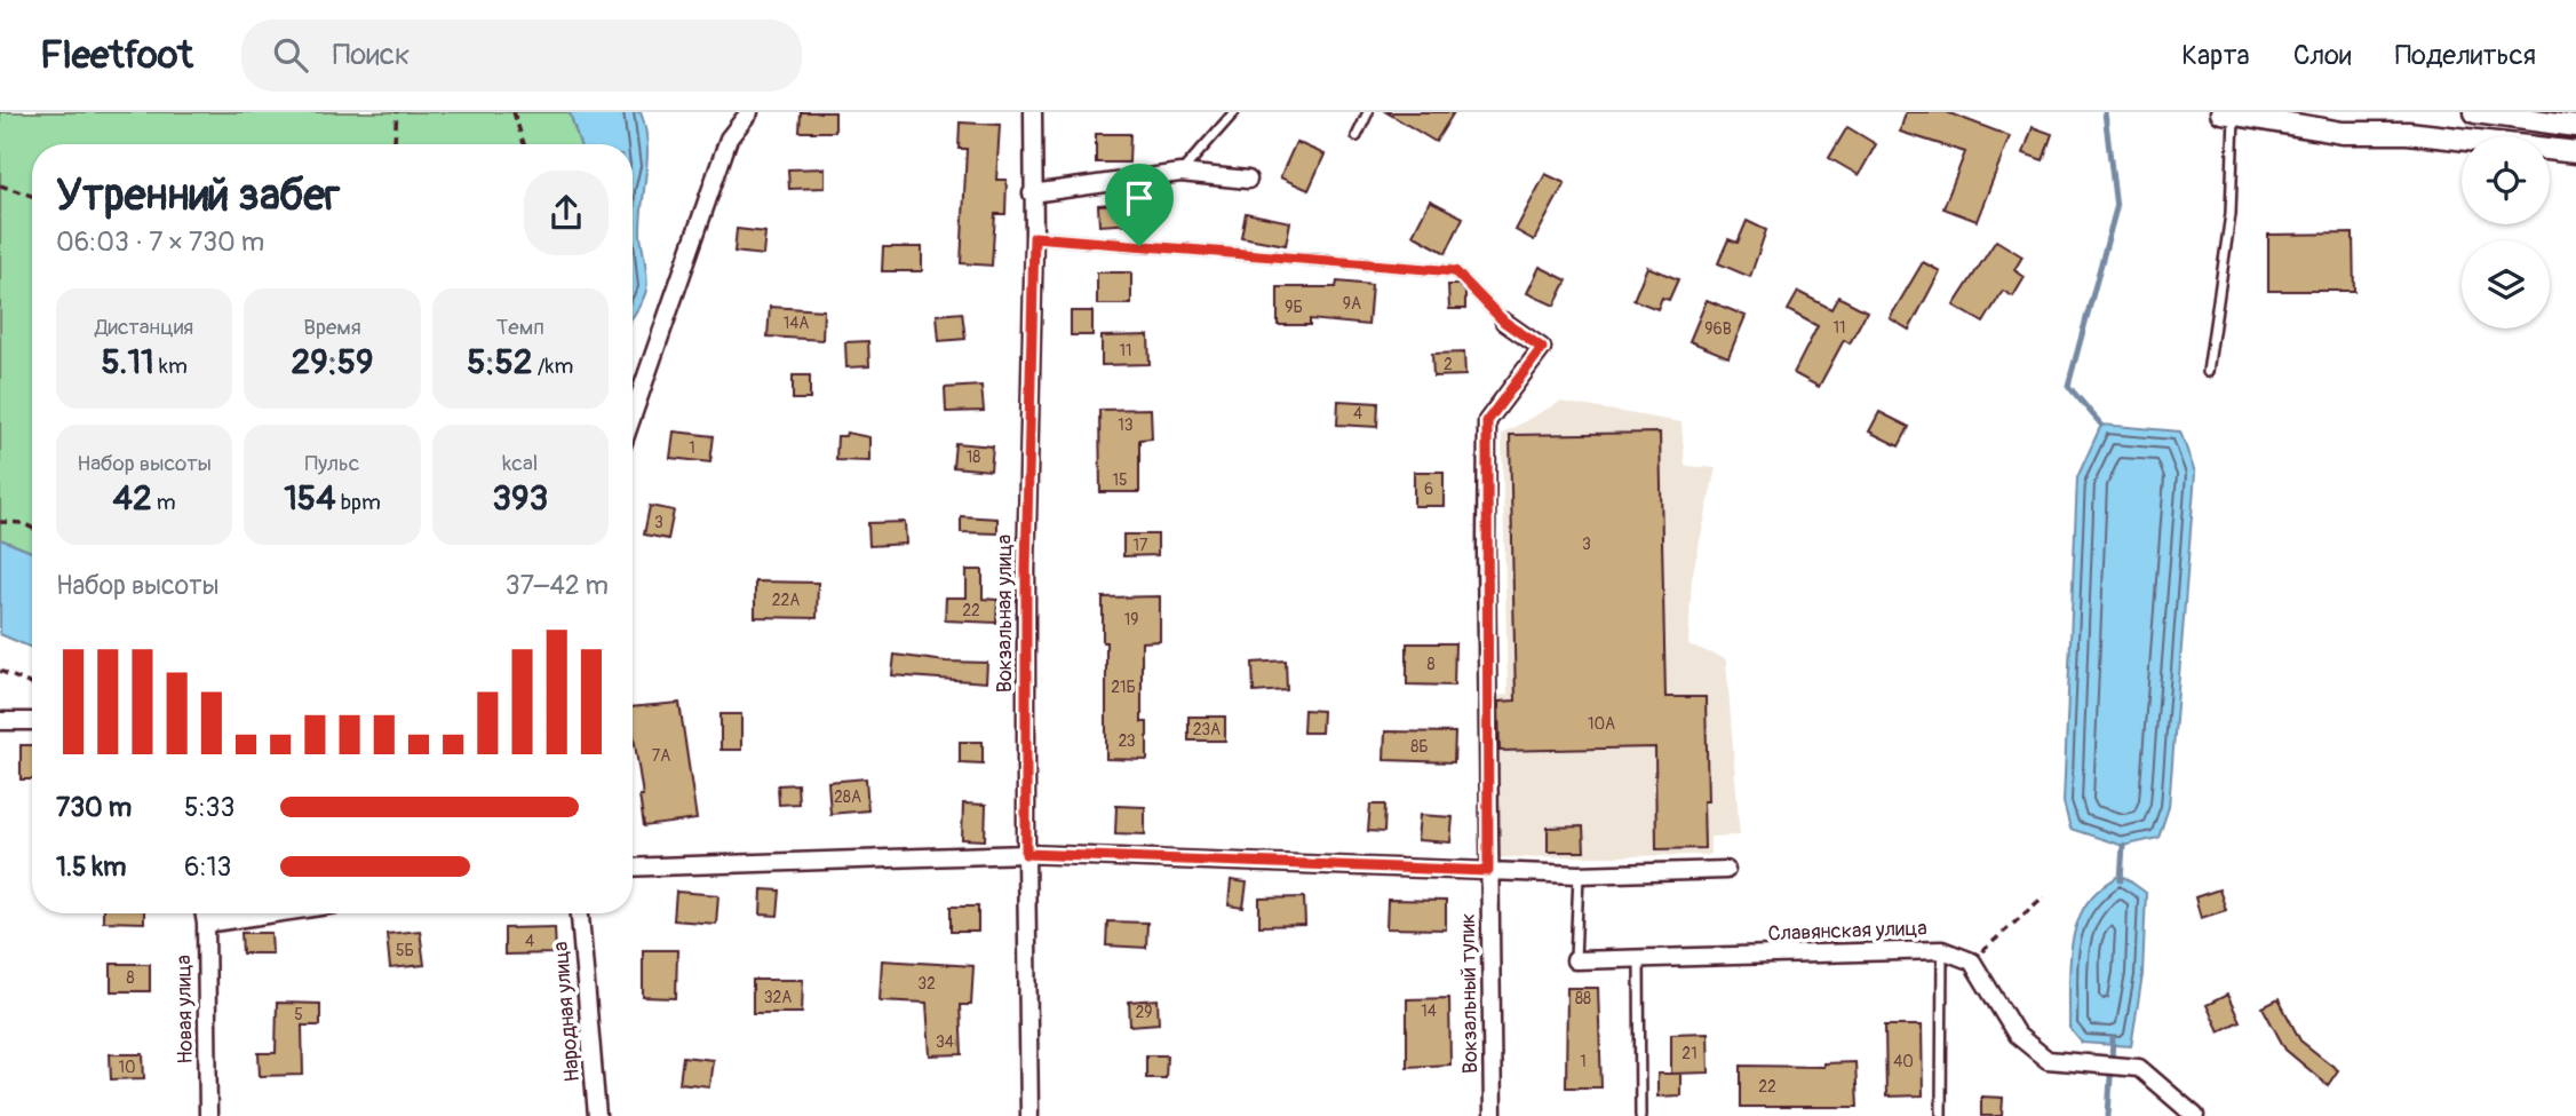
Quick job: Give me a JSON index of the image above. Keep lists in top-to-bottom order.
{
  "streets": {
    "street": [
      "Вокзальная улица",
      "Славянская улица",
      "Вокзальный тупик",
      "Новая улица",
      "Народная улица"
    ]
  },
  "house_numbers": [
    "9А",
    "9Б",
    "14А",
    "11",
    "96В",
    "11",
    "2",
    "4",
    "13",
    "1",
    "18",
    "15",
    "6",
    "3",
    "3",
    "17",
    "22А",
    "22",
    "19",
    "8",
    "21Б",
    "10А",
    "23А",
    "23",
    "8Б",
    "7А",
    "28А",
    "4",
    "5Б",
    "8",
    "32",
    "32А",
    "88",
    "14",
    "29",
    "5",
    "34",
    "21",
    "1",
    "40",
    "10",
    "22"
  ],
  "page": {
    "header": "Fleetfoot",
    "search": "Поиск",
    "nav": ["Карта", "Слои", "Поделиться"],
    "heading": ["Утренний забег", "06:03 · 7 × 730 m"],
    "stats": [
      ["Дистанция", "5.11 km"],
      ["Время", "29:59"],
      ["Темп", "5:52 /km"],
      ["Набор высоты", "42 m"],
      ["Пульс", "154 bpm"],
      ["kcal", "393"]
    ],
    "chart": ["Набор высоты", "37–42 m"],
    "list": [
      {
        "name": "730 m",
        "note": "5:33"
      },
      {
        "name": "1.5 km",
        "note": "6:13"
      }
    ]
  }
}
